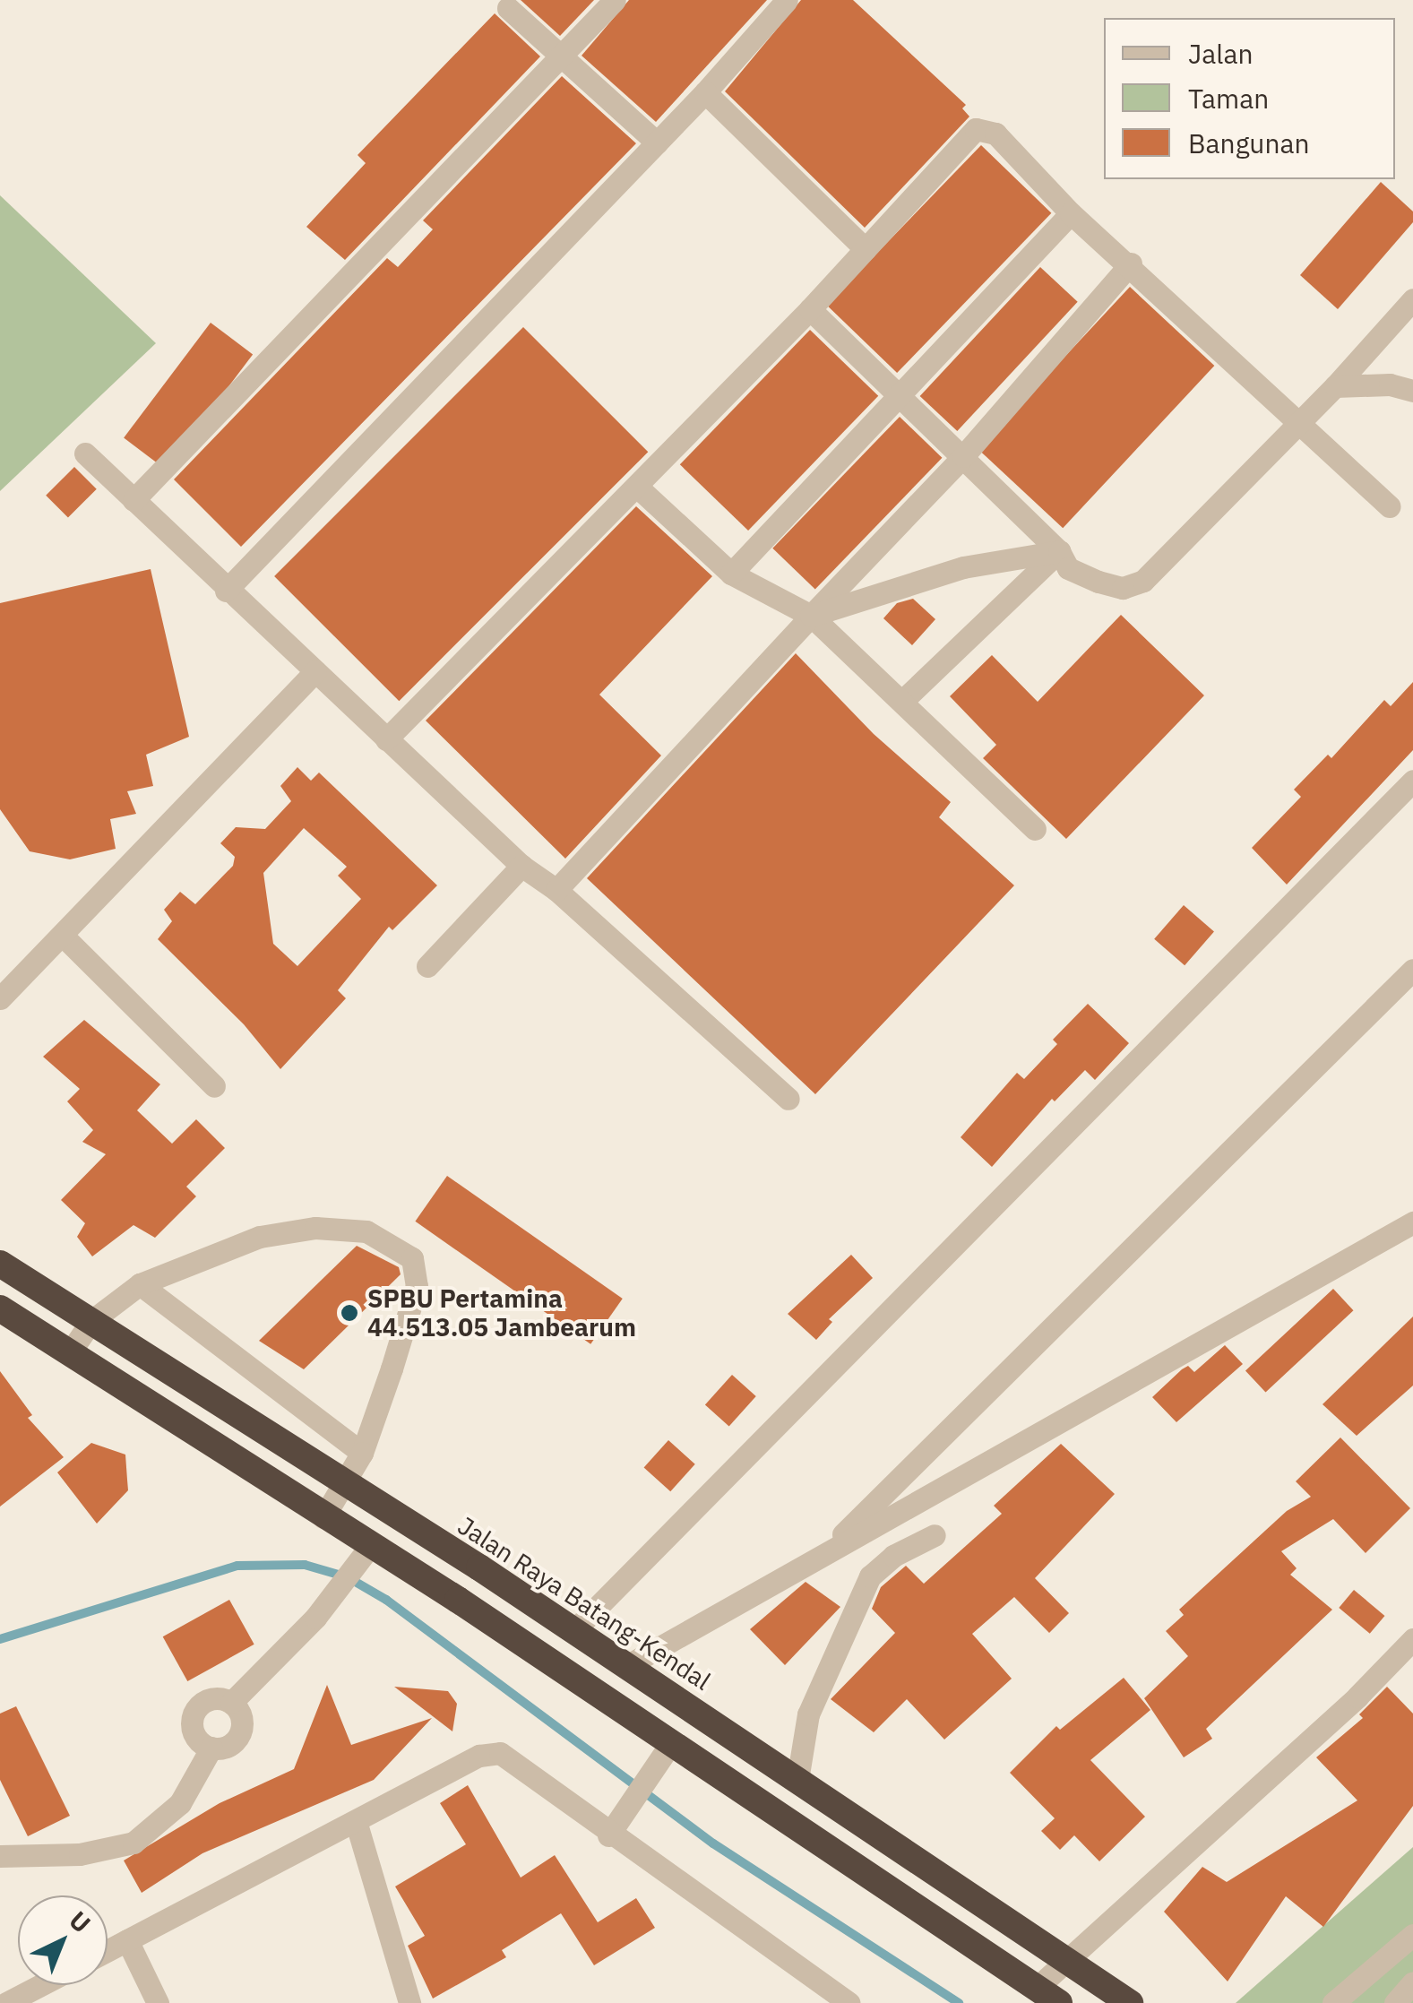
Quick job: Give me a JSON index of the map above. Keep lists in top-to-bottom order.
{
  "streets": {
    "highway": ["Jalan Raya Batang-Kendal"]
  },
  "places": ["SPBU Pertamina 44.513.05 Jambearum"],
  "legend": ["Jalan", "Taman", "Bangunan"],
  "north": "top right"
}
